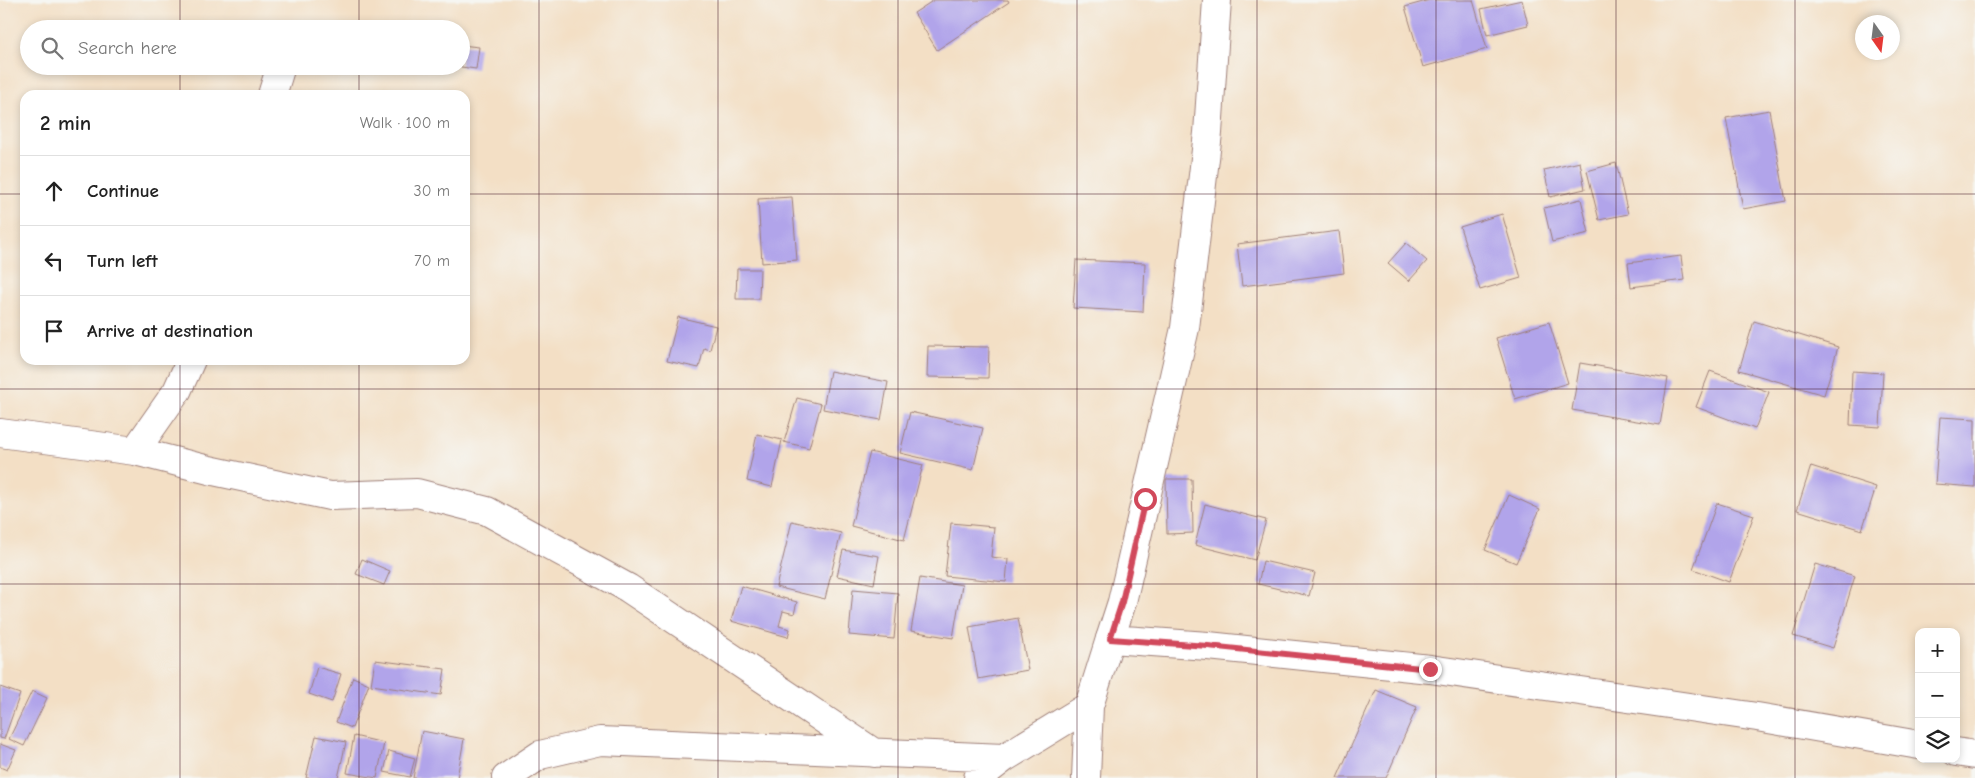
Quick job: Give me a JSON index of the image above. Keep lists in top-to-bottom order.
{
  "north": "bottom",
  "page": {
    "search": "Search here",
    "heading": ["2 min", "Walk · 100 m"],
    "list": [
      ["Continue", "30 m"],
      ["Turn left", "70 m"],
      "Arrive at destination"
    ],
    "map_buttons": ["+", "−"]
  }
}
